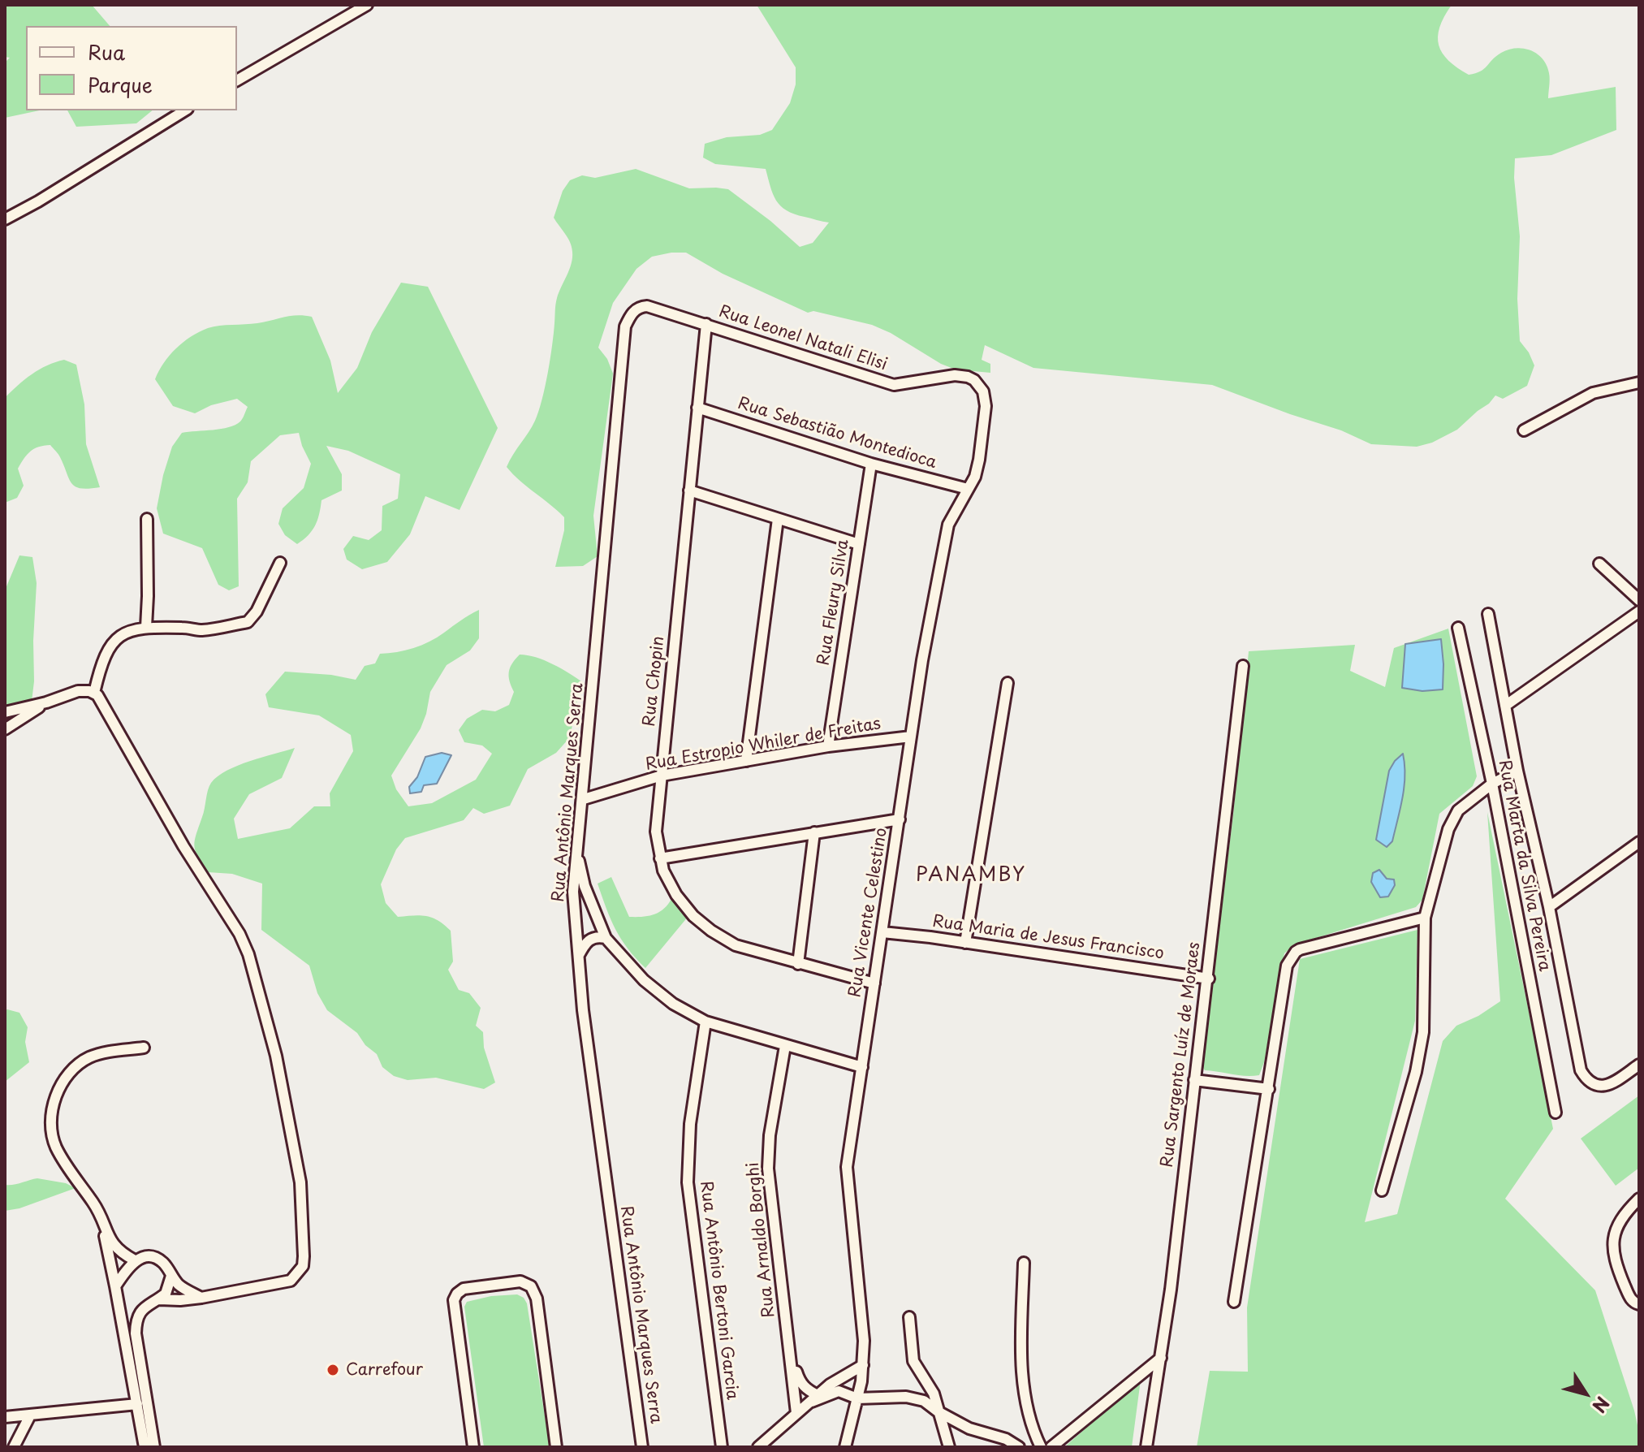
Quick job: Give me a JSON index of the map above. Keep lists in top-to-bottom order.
{
  "streets": {
    "street": [
      "Rua Leonel Natali Elisi",
      "Rua Sebastião Montedioca",
      "Rua Fleury Silva",
      "Rua Chopin",
      "Rua Estropio Whiler de Freitas",
      "Rua Antônio Marques Serra",
      "Rua Marta da Silva Pereira",
      "Rua Vicente Celestino",
      "Rua Maria de Jesus Francisco",
      "Rua Sargento Luíz de Moraes",
      "Rua Arnaldo Borghi",
      "Rua Antônio Bertoni Garcia"
    ]
  },
  "crossings": [
    ["Rua Leonel Natali Elisi", "Rua Chopin"],
    ["Rua Leonel Natali Elisi", "Rua Antônio Marques Serra"],
    ["Rua Leonel Natali Elisi", "Rua Vicente Celestino"],
    ["Rua Sebastião Montedioca", "Rua Fleury Silva"],
    ["Rua Sebastião Montedioca", "Rua Chopin"],
    ["Rua Sebastião Montedioca", "Rua Vicente Celestino"],
    ["Rua Fleury Silva", "Rua Estropio Whiler de Freitas"],
    ["Rua Chopin", "Rua Estropio Whiler de Freitas"],
    ["Rua Chopin", "Rua Vicente Celestino"],
    ["Rua Estropio Whiler de Freitas", "Rua Antônio Marques Serra"],
    ["Rua Estropio Whiler de Freitas", "Rua Vicente Celestino"],
    ["Rua Vicente Celestino", "Rua Maria de Jesus Francisco"],
    ["Rua Maria de Jesus Francisco", "Rua Sargento Luíz de Moraes"]
  ],
  "districts": ["PANAMBY"],
  "places": ["Carrefour"],
  "legend": ["Rua", "Parque"],
  "north": "bottom right"
}
